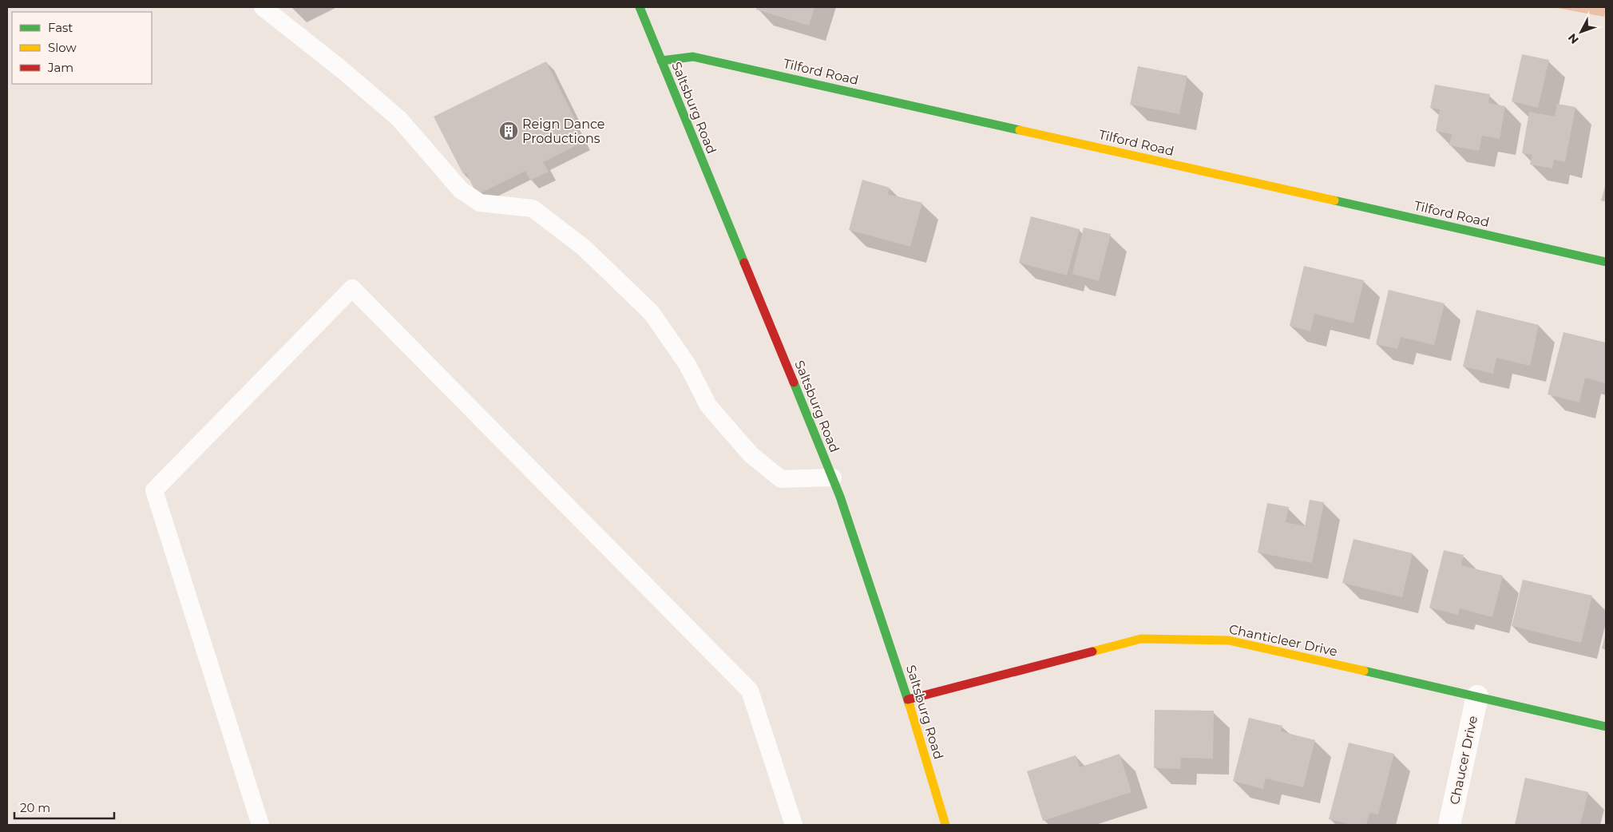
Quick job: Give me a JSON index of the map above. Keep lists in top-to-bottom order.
{
  "streets": {
    "street": [
      "Tilford Road",
      "Saltsburg Road",
      "Chanticleer Drive",
      "Chaucer Drive"
    ]
  },
  "crossings": [
    ["Tilford Road", "Saltsburg Road"],
    ["Saltsburg Road", "Chanticleer Drive"],
    ["Chanticleer Drive", "Chaucer Drive"]
  ],
  "places": {
    "building": ["Reign Dance Productions"]
  },
  "legend": ["Fast", "Slow", "Jam"],
  "scale_bar": "20 m",
  "north": "bottom left"
}
